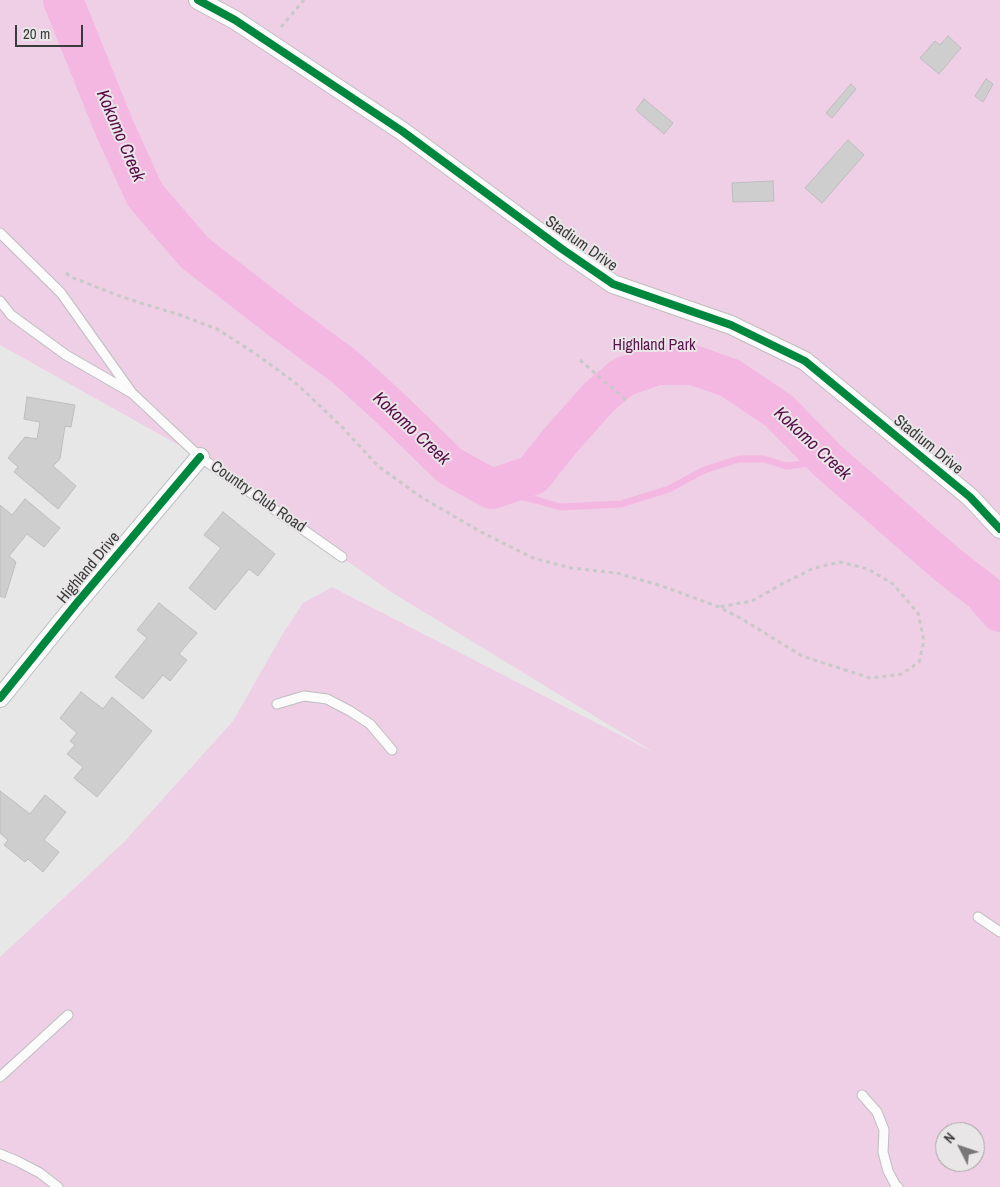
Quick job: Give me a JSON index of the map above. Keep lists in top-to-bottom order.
{
  "streets": {
    "street": ["Stadium Drive", "Highland Drive"],
    "lane": ["Country Club Road"]
  },
  "crossings": [
    ["Country Club Road", "Highland Drive"]
  ],
  "water": ["Kokomo Creek"],
  "parks": ["Highland Park"],
  "scale_bar": "20 m",
  "north": "top left"
}
